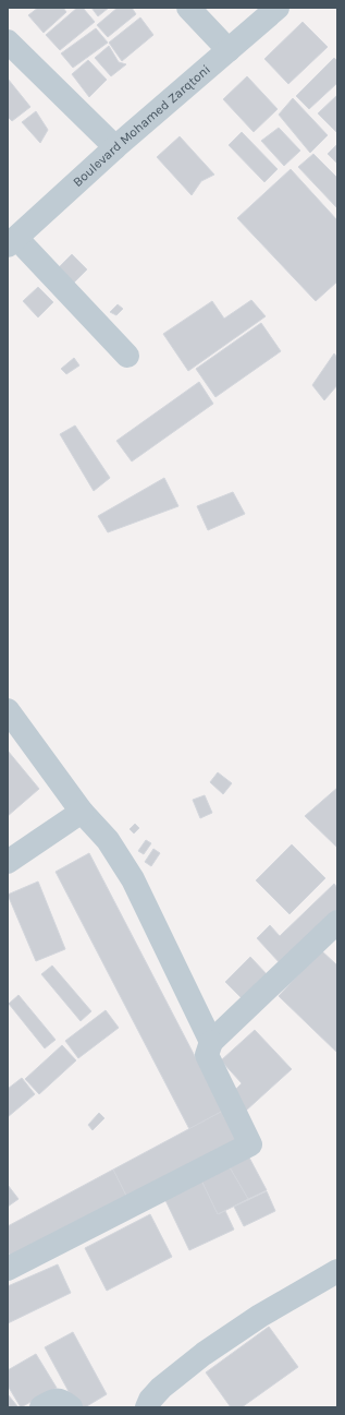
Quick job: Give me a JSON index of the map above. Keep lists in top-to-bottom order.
{
  "streets": {
    "street": ["Boulevard Mohamed Zarqtoni"]
  }
}
